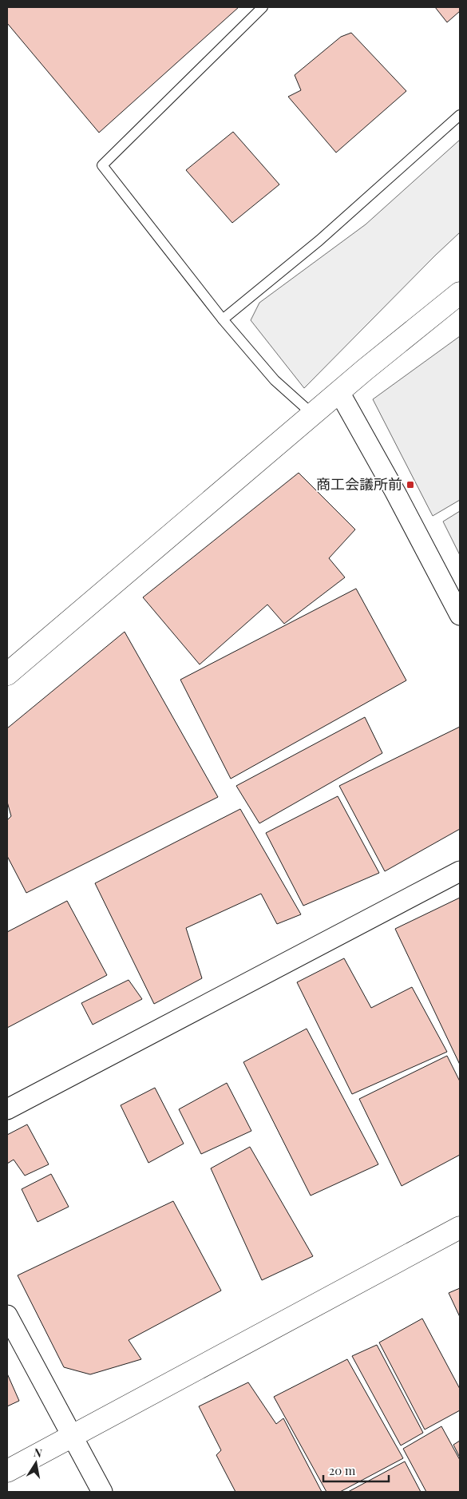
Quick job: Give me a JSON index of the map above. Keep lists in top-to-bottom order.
{
  "places": {
    "transit": ["商工会議所前"]
  },
  "scale_bar": "20 m",
  "north": "top"
}
